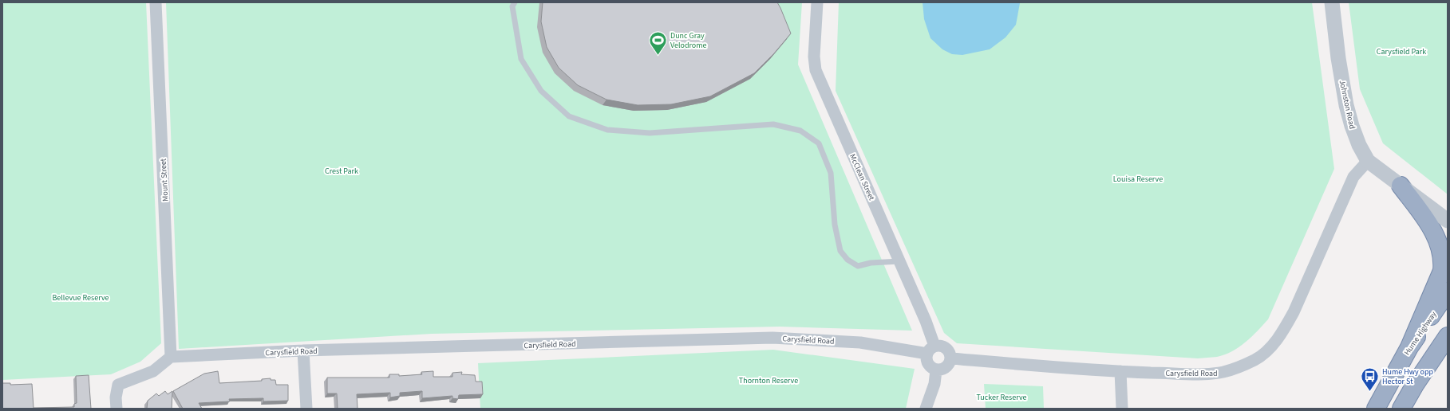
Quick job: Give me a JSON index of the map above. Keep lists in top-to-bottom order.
{
  "streets": {
    "highway": ["Hume Highway"],
    "street": [
      "Johnston Road",
      "McClean Street",
      "Mount Street",
      "Carysfield Road"
    ]
  },
  "crossings": [
    ["Johnston Road", "Carysfield Road"],
    ["McClean Street", "Carysfield Road"],
    ["Mount Street", "Carysfield Road"]
  ],
  "parks": [
    "Carysfield Park",
    "Crest Park",
    "Louisa Reserve",
    "Bellevue Reserve",
    "Thornton Reserve",
    "Tucker Reserve"
  ],
  "places": {
    "sports": ["Dunc Gray Velodrome"],
    "bus stop": ["Hume Hwy opp Hector St"]
  }
}
